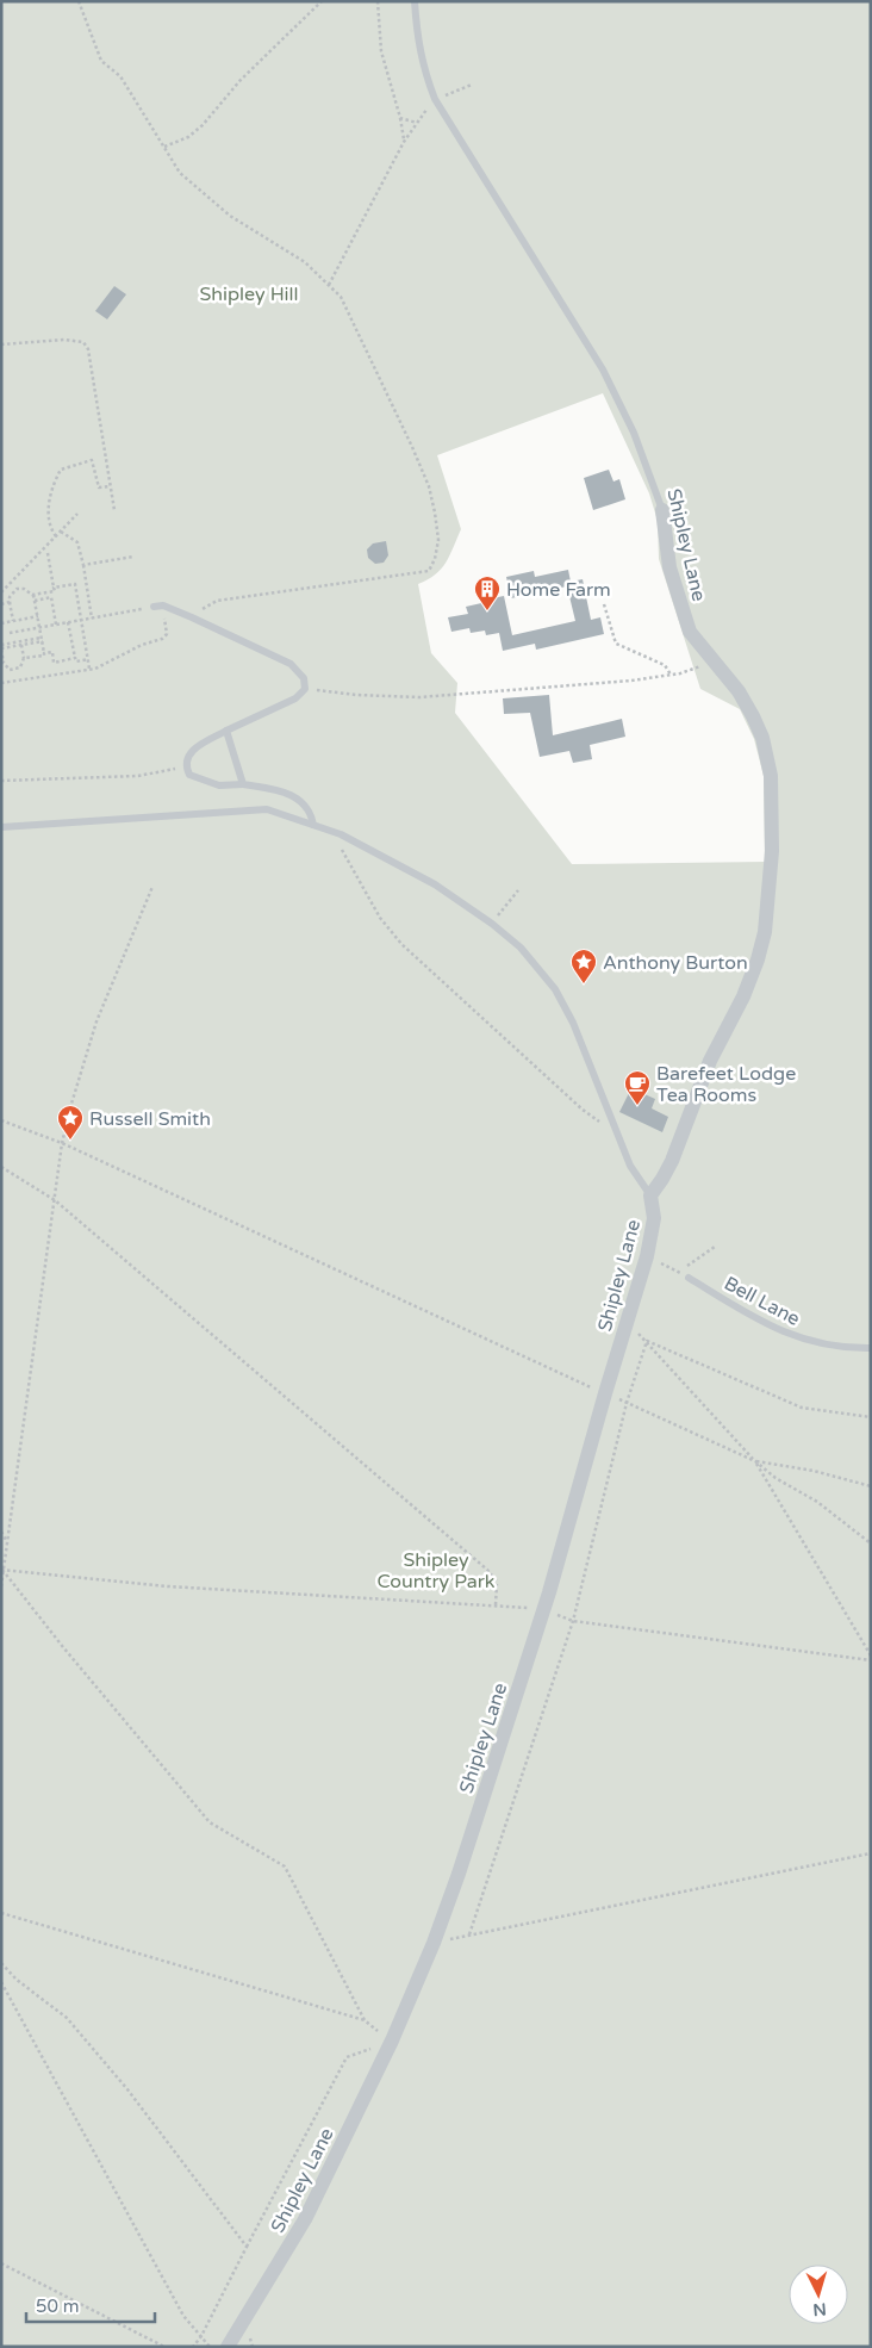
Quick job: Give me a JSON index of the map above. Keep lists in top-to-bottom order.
{
  "streets": {
    "street": ["Shipley Lane"],
    "lane": ["Bell Lane"]
  },
  "parks": ["Shipley Hill", "Shipley Country Park"],
  "places": {
    "building": ["Home Farm"],
    "place": ["Anthony Burton", "Russell Smith"],
    "cafe": ["Barefeet Lodge Tea Rooms"]
  },
  "scale_bar": "50 m",
  "north": "bottom"
}
